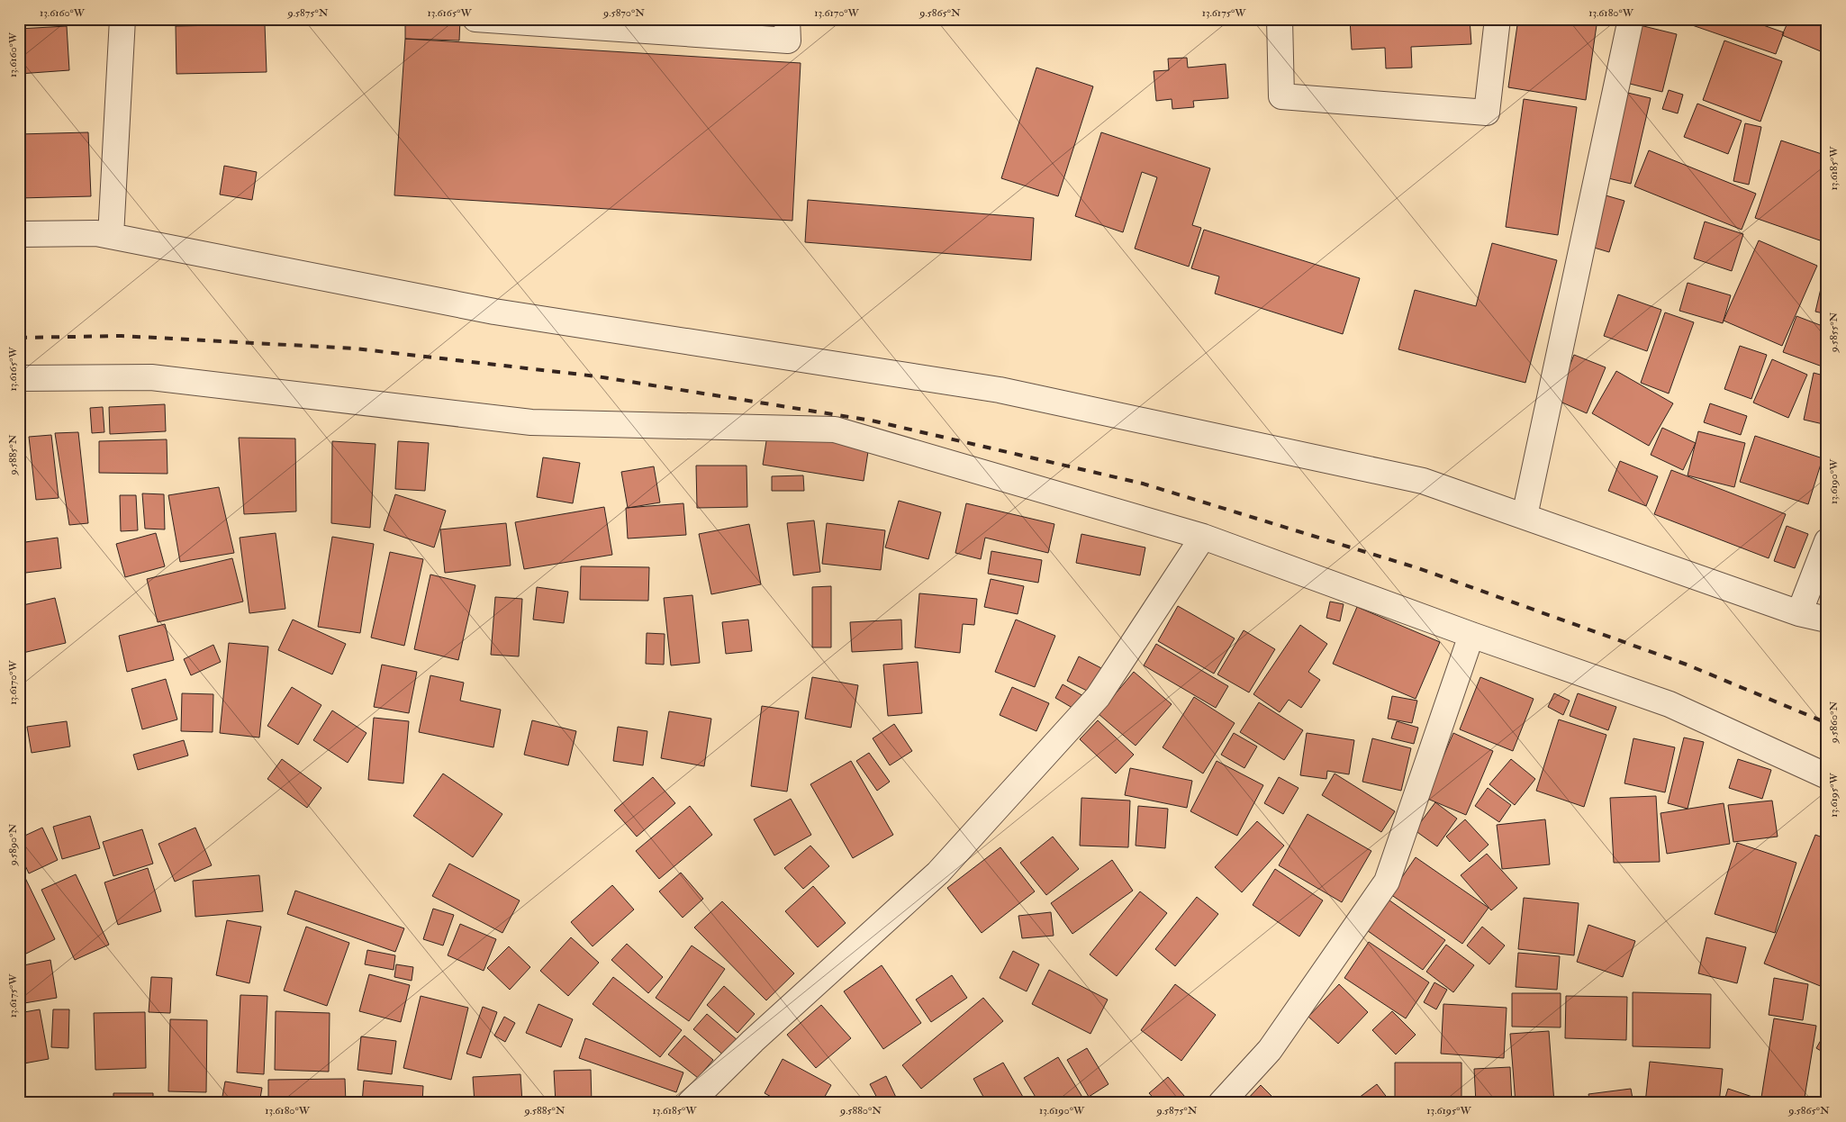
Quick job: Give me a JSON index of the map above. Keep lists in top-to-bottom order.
{
  "coordinates": [
    "13.6160°W",
    "9.5875°N",
    "13.6165°W",
    "9.5870°N",
    "13.6170°W",
    "9.5865°N",
    "13.6175°W",
    "13.6180°W",
    "13.6185°W",
    "9.5855°N",
    "9.5885°N",
    "13.6190°W",
    "9.5860°N",
    "13.6195°W",
    "9.5890°N",
    "9.5880°N"
  ]
}
